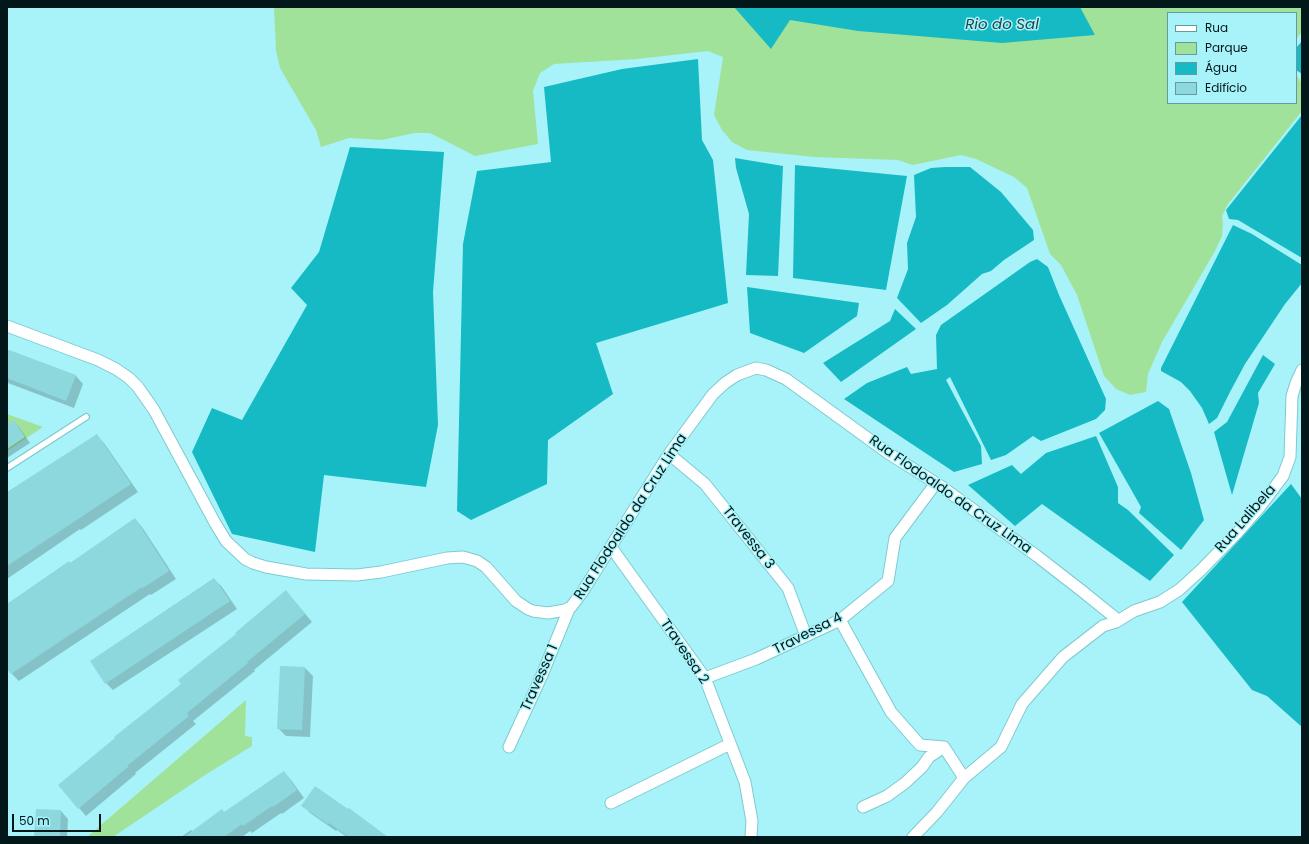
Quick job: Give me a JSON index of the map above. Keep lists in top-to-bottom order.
{
  "streets": {
    "street": [
      "Rua Flodoaldo da Cruz Lima",
      "Rua Lalibela",
      "Travessa 3",
      "Travessa 4",
      "Travessa 2",
      "Travessa 1"
    ]
  },
  "crossings": [
    ["Rua Flodoaldo da Cruz Lima", "Rua Lalibela"],
    ["Rua Flodoaldo da Cruz Lima", "Travessa 3"],
    ["Rua Flodoaldo da Cruz Lima", "Travessa 4"],
    ["Rua Flodoaldo da Cruz Lima", "Travessa 2"],
    ["Rua Flodoaldo da Cruz Lima", "Travessa 1"],
    ["Travessa 3", "Travessa 4"],
    ["Travessa 4", "Travessa 2"]
  ],
  "water": ["Rio do Sal"],
  "legend": [
    "Rua",
    "Parque",
    "Água",
    "Edifício"
  ],
  "scale_bar": "50 m"
}
